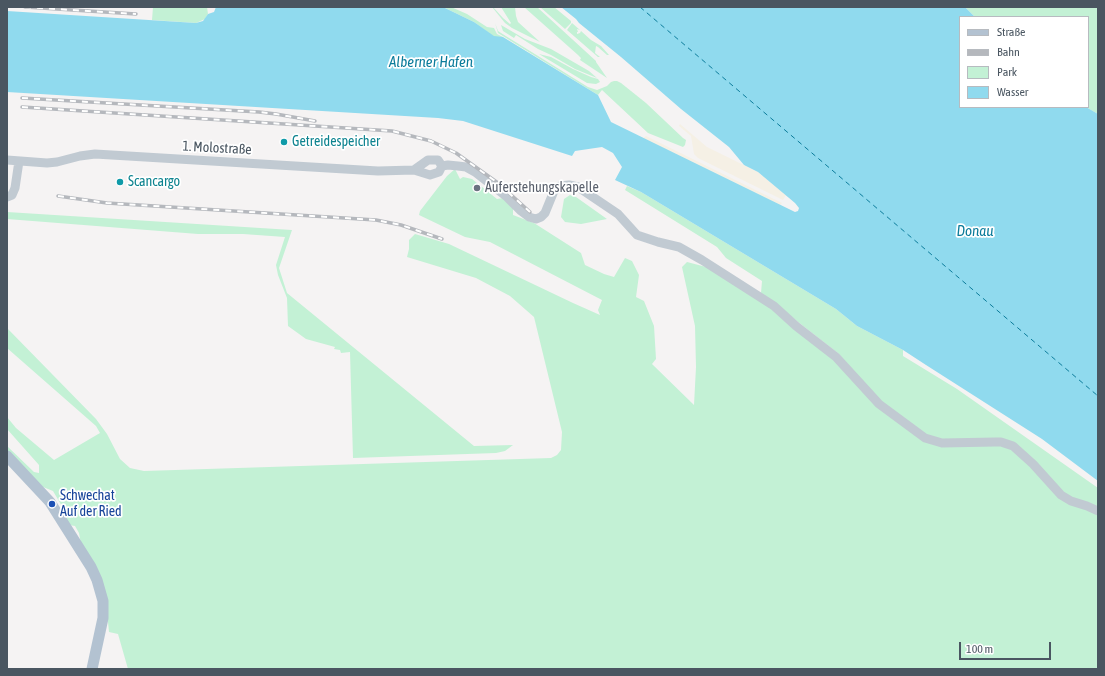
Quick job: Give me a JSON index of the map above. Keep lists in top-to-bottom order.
{
  "streets": {
    "street": ["1. Molostraße"]
  },
  "water": ["Alberner Hafen", "Donau"],
  "places": [
    "Getreidespeicher",
    "Scancargo",
    "Auferstehungskapelle",
    "Schwechat Auf der Ried"
  ],
  "legend": [
    "Straße",
    "Bahn",
    "Park",
    "Wasser"
  ],
  "scale_bar": "100 m"
}
